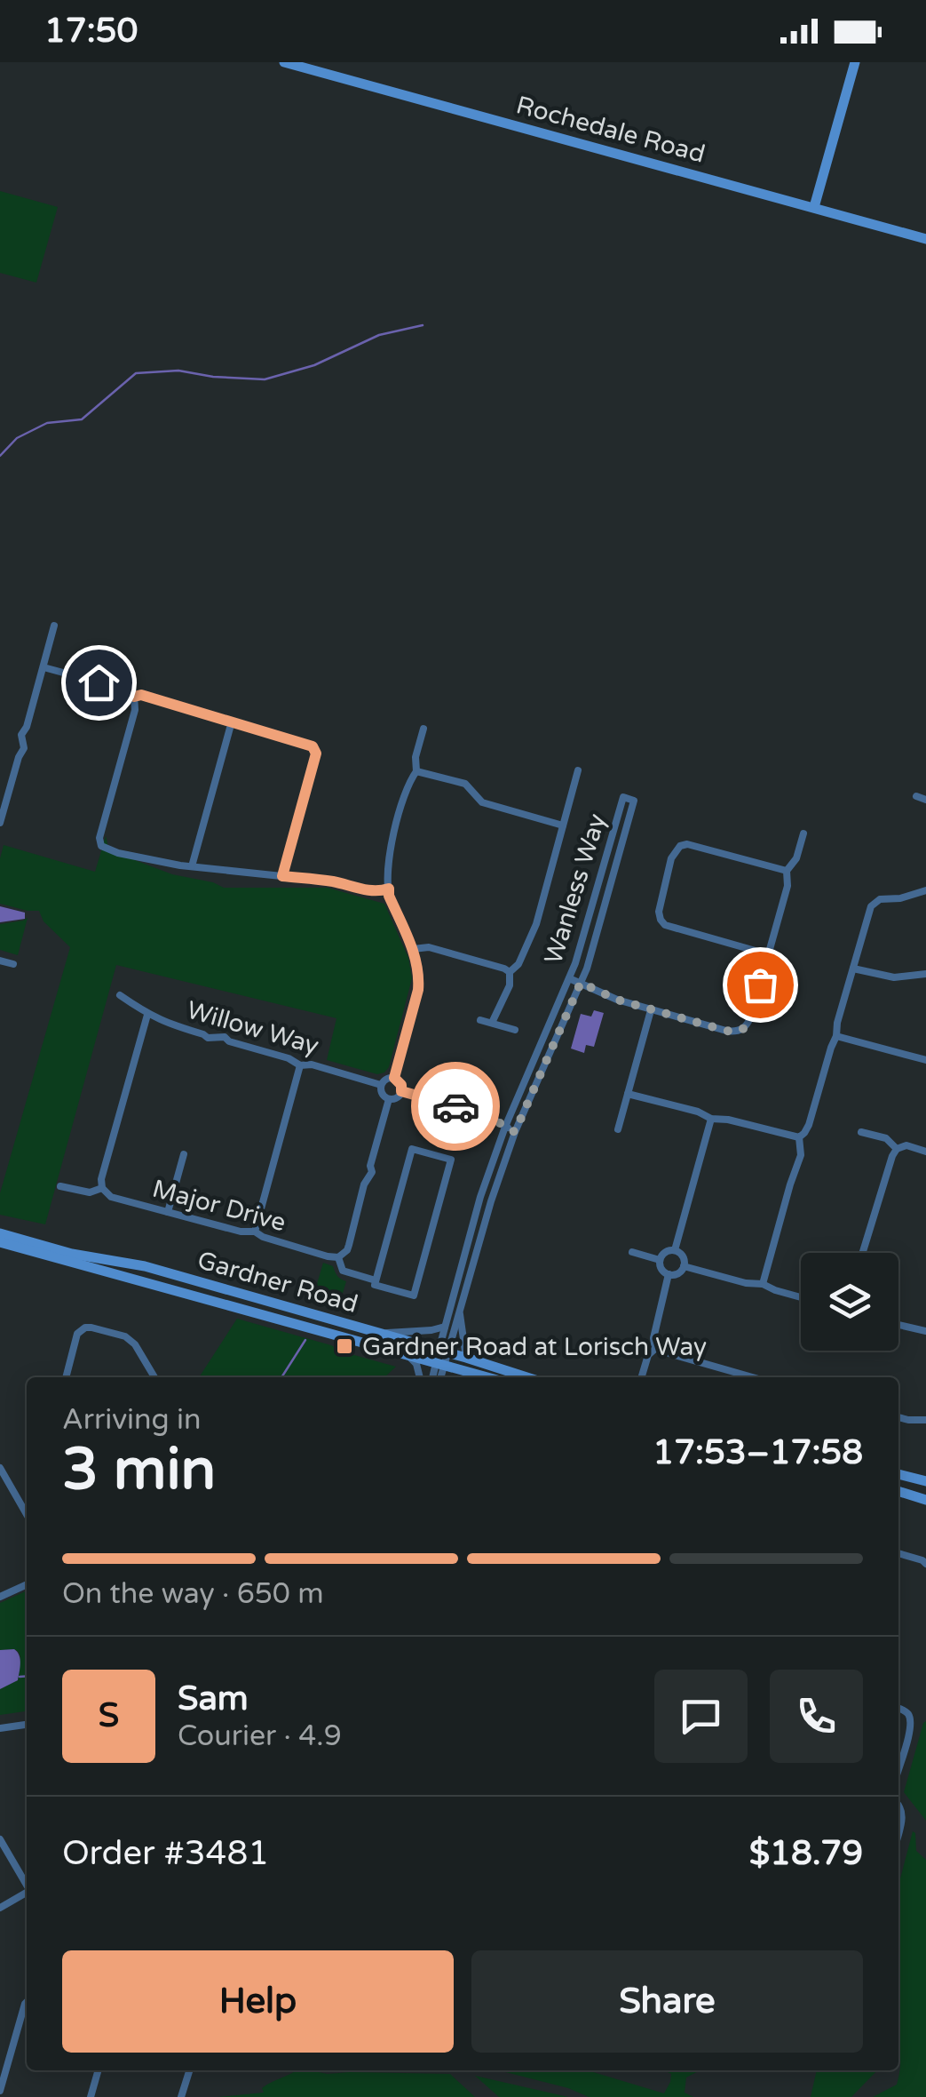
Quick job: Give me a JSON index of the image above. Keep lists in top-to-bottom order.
{
  "streets": {
    "street": [
      "Rochedale Road",
      "Wanless Way",
      "Willow Way",
      "Major Drive",
      "Gardner Road"
    ]
  },
  "crossings": [
    ["Wanless Way", "Gardner Road"]
  ],
  "places": {
    "transit": ["Gardner Road at Lorisch Way"]
  },
  "page": {
    "status": "17:50",
    "heading": ["3 min", "Arriving in", "17:53–17:58"],
    "panel": [
      "Sam",
      "Courier · 4.9",
      "Order #3481",
      "$18.79"
    ],
    "bar": "On the way · 650 m",
    "round": "S",
    "buttons": ["Help", "Share"]
  }
}
